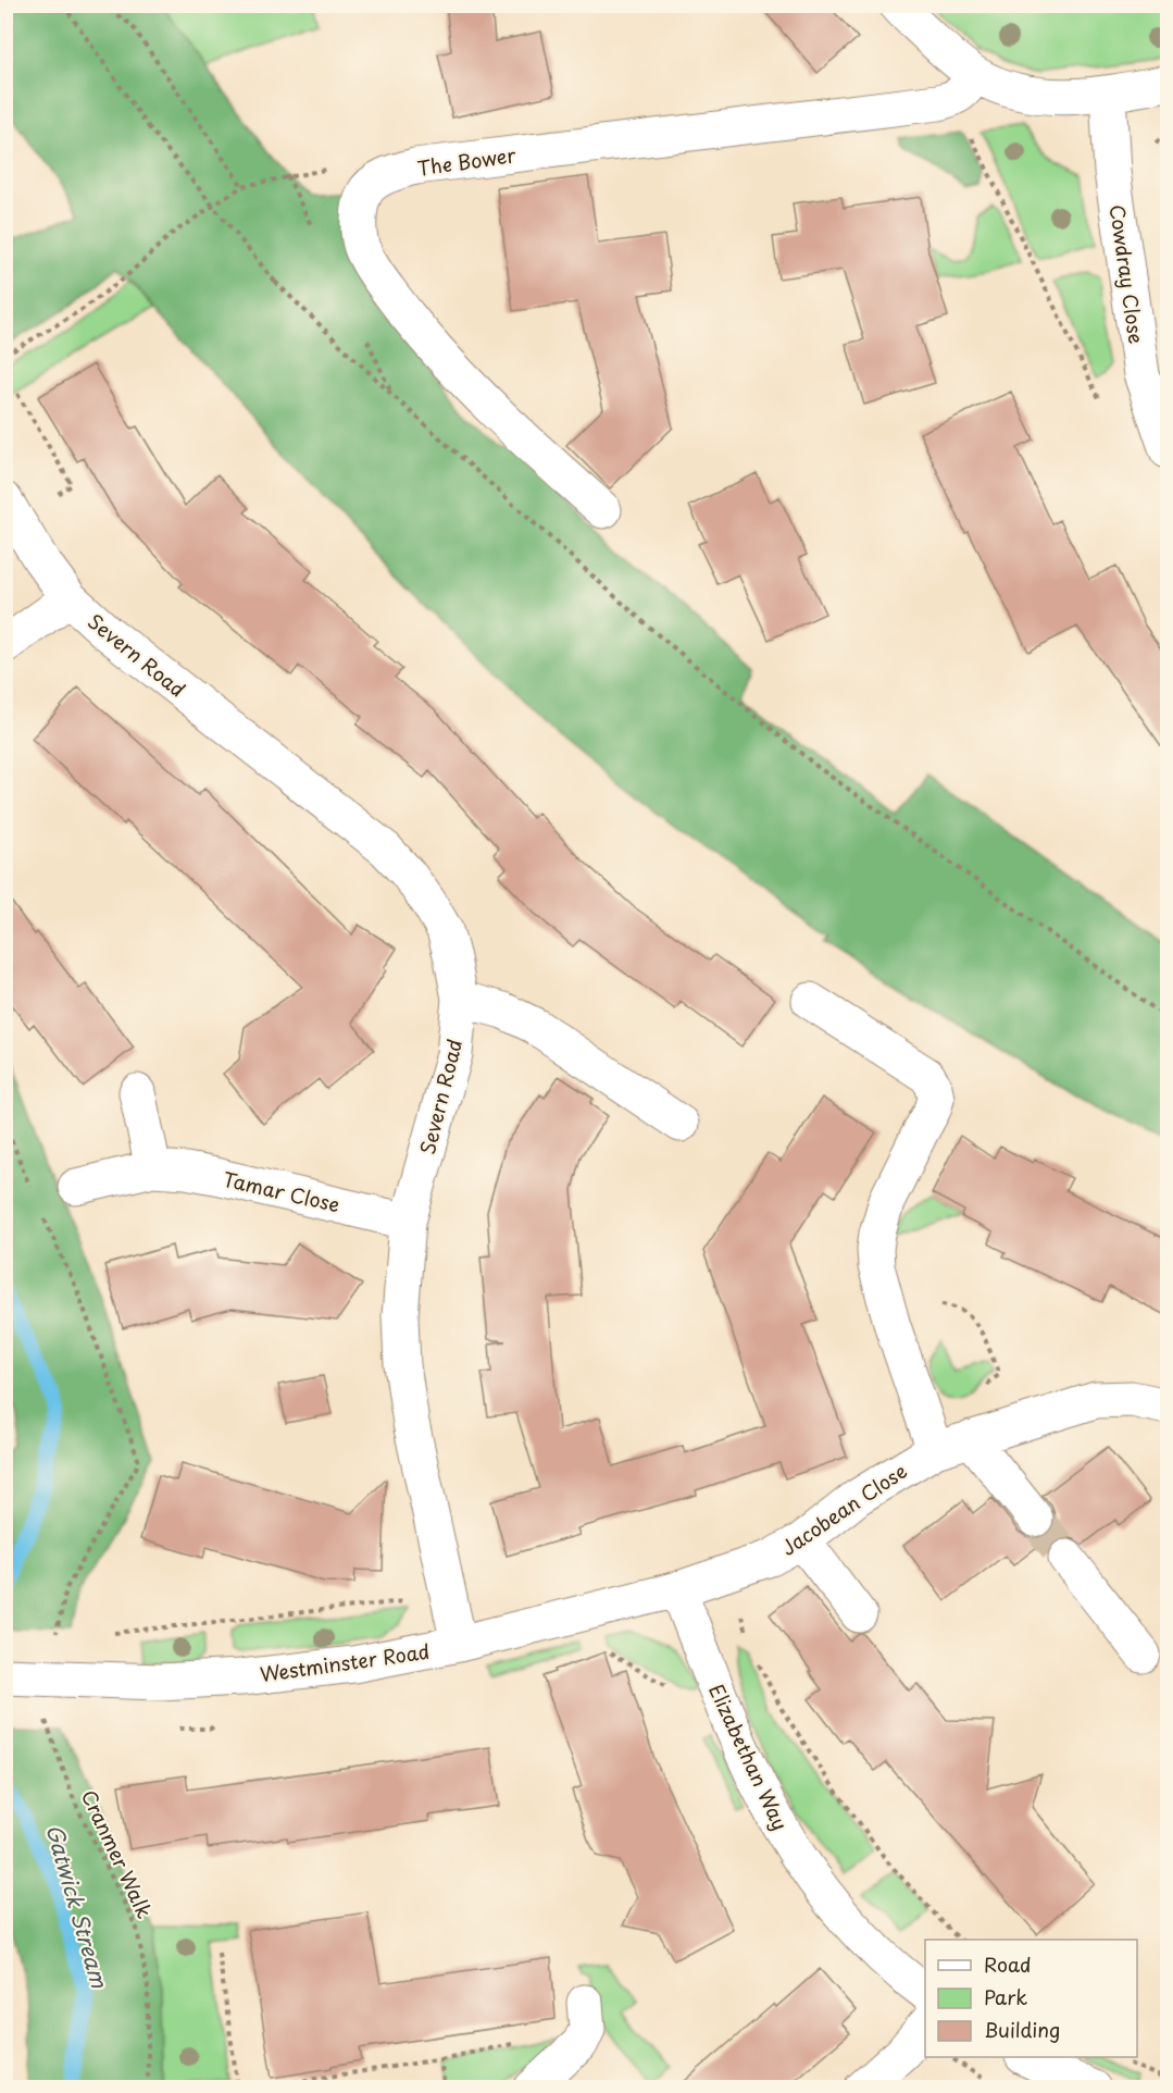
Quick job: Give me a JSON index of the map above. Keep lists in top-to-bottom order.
{
  "streets": {
    "street": [
      "The Bower",
      "Cowdray Close",
      "Severn Road",
      "Tamar Close",
      "Jacobean Close",
      "Westminster Road",
      "Elizabethan Way"
    ],
    "path": ["Cranmer Walk"]
  },
  "crossings": [
    ["Severn Road", "Tamar Close"],
    ["Severn Road", "Westminster Road"],
    ["Jacobean Close", "Westminster Road"],
    ["Jacobean Close", "Elizabethan Way"],
    ["Westminster Road", "Elizabethan Way"]
  ],
  "water": ["Gatwick Stream"],
  "legend": ["Road", "Park", "Building"]
}
